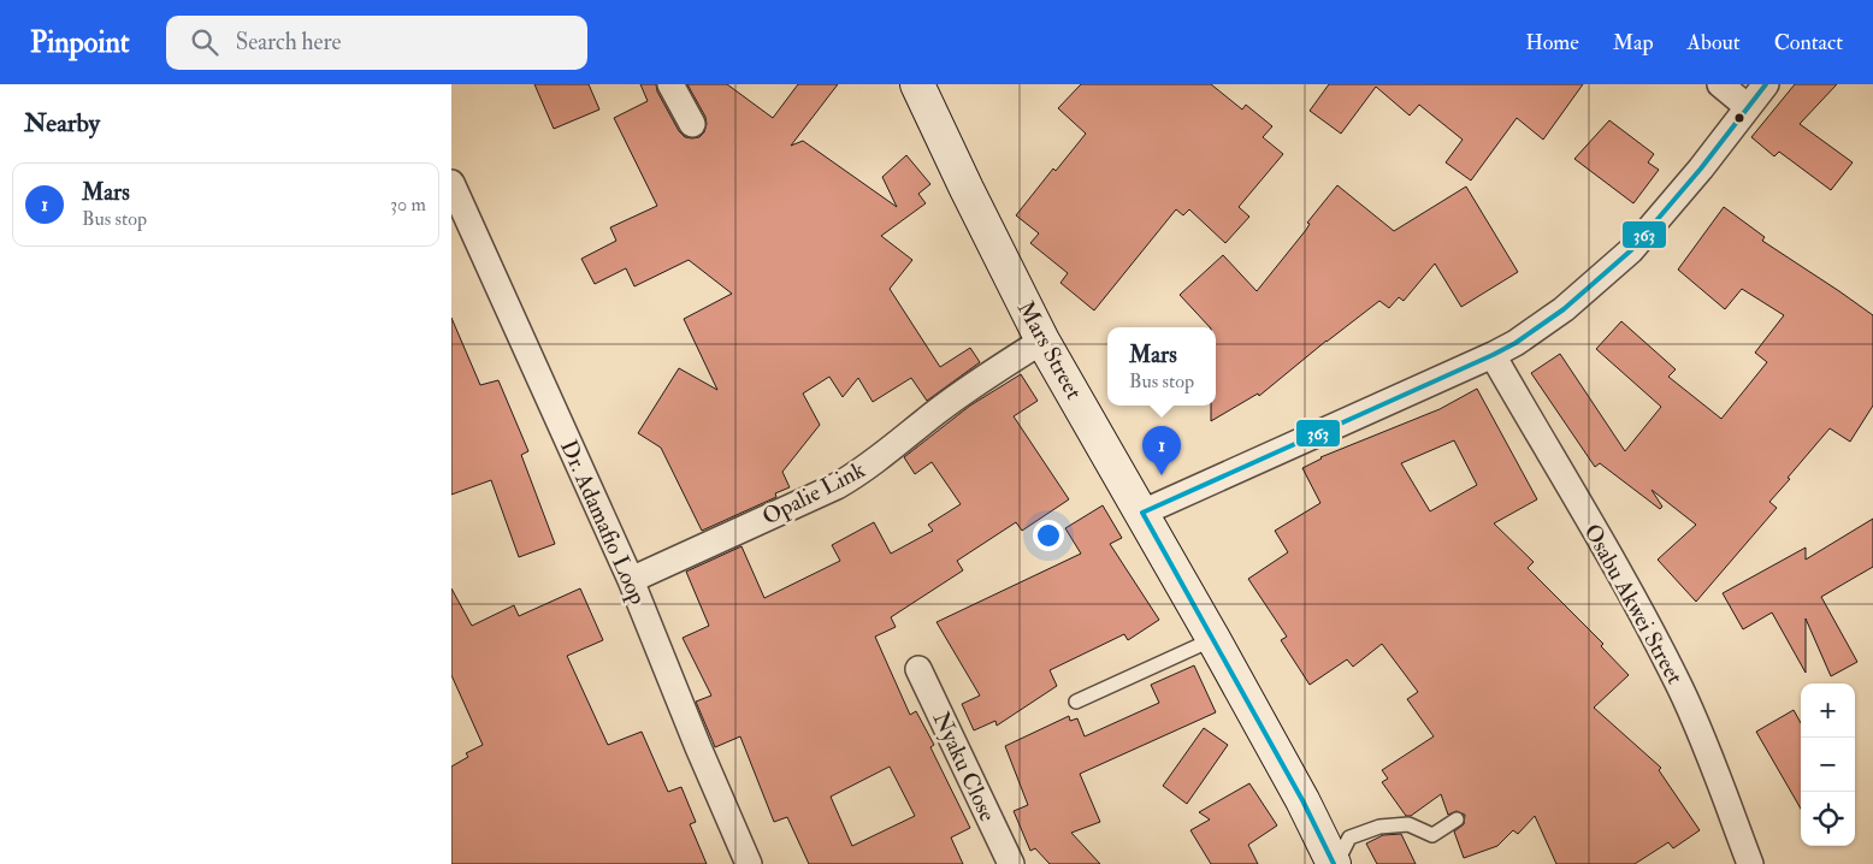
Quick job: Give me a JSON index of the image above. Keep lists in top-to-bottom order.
{
  "streets": {
    "street": [
      "Mars Street",
      "Opalie Link",
      "Dr. Adamafio Loop",
      "Osabu Akwei Street",
      "Nyaku Close"
    ]
  },
  "crossings": [
    ["Mars Street", "Opalie Link"],
    ["Opalie Link", "Dr. Adamafio Loop"]
  ],
  "lines": ["transit line 363"],
  "page": {
    "header": "Pinpoint",
    "search": "Search here",
    "nav": [
      "Home",
      "Map",
      "About",
      "Contact"
    ],
    "heading": "Nearby",
    "list": [
      {
        "mark": "1",
        "name": "Mars",
        "note": "Bus stop",
        "value": "30 m"
      }
    ],
    "popup": ["Mars", "Bus stop"],
    "pins": "1",
    "map_buttons": ["+", "−"]
  }
}
